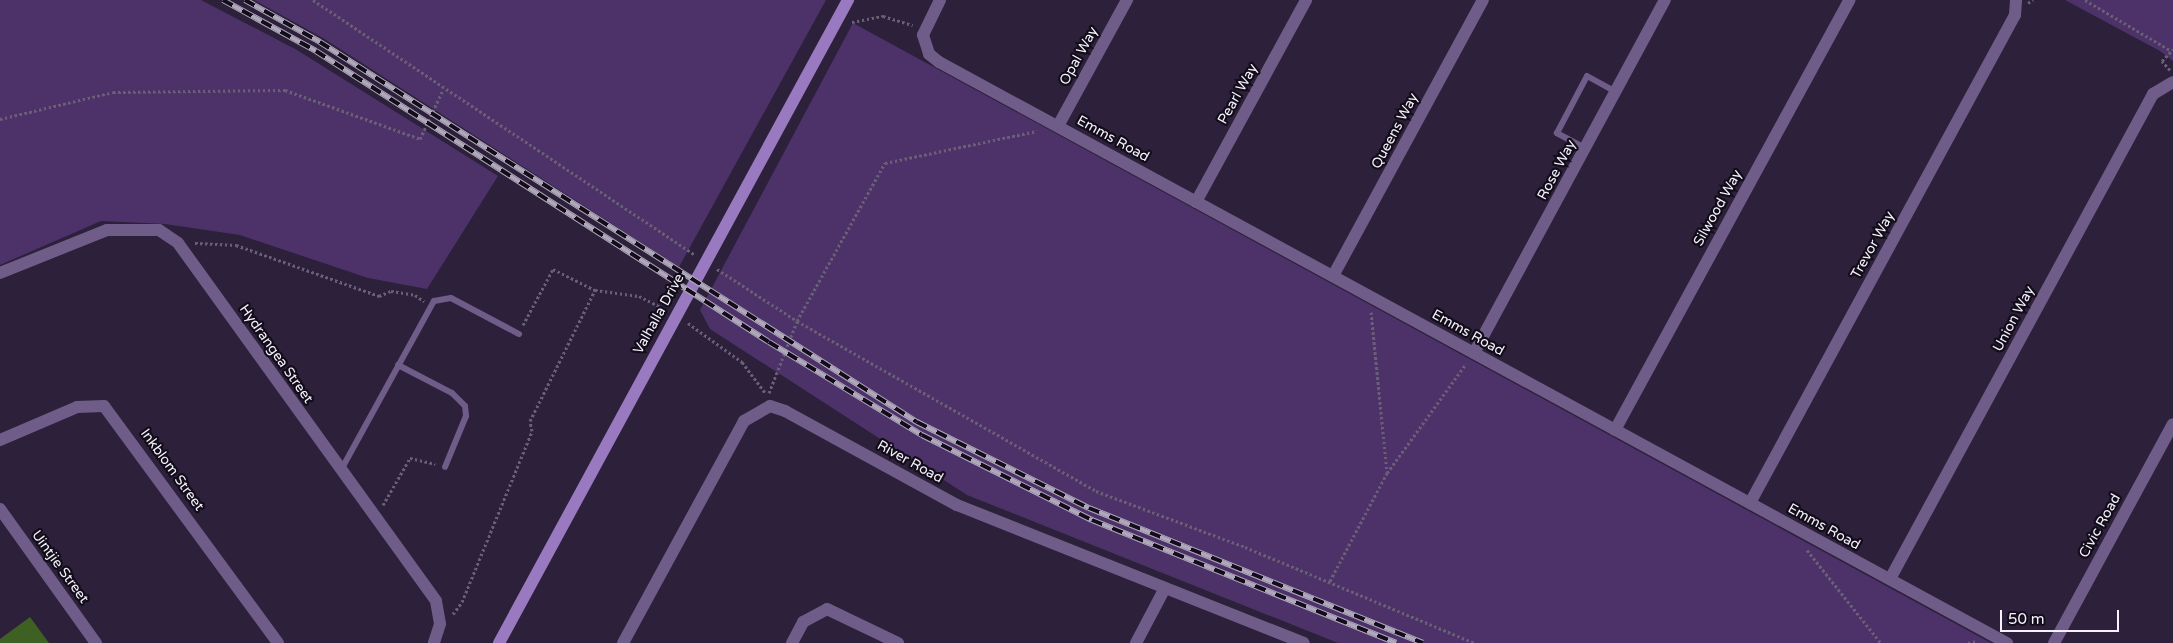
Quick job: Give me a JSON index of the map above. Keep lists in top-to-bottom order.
{
  "streets": {
    "main road": ["Valhalla Drive"],
    "street": [
      "Opal Way",
      "Pearl Way",
      "Queens Way",
      "Emms Road",
      "Rose Way",
      "Silwood Way",
      "Trevor Way",
      "Union Way",
      "Hydrangea Street",
      "River Road",
      "Inkblom Street",
      "Civic Road",
      "Uintjie Street"
    ]
  },
  "crossings": [
    ["Opal Way", "Emms Road"],
    ["Pearl Way", "Emms Road"],
    ["Queens Way", "Emms Road"],
    ["Emms Road", "Rose Way"],
    ["Emms Road", "Silwood Way"],
    ["Emms Road", "Trevor Way"],
    ["Emms Road", "Union Way"]
  ],
  "scale_bar": "50 m"
}
